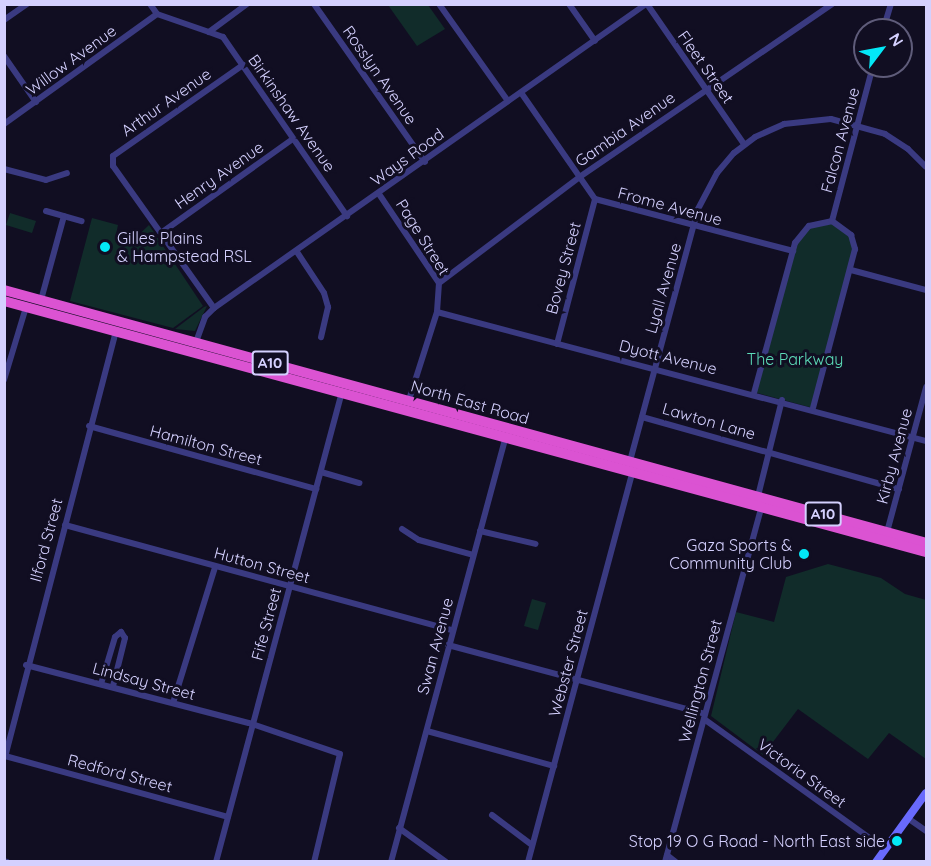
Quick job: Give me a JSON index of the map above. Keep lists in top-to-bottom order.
{
  "streets": {
    "highway": ["A10", "North East Road"],
    "street": [
      "Willow Avenue",
      "Fleet Street",
      "Rosslyn Avenue",
      "Arthur Avenue",
      "Birkinshaw Avenue",
      "Gambia Avenue",
      "Falcon Avenue",
      "Ways Road",
      "Henry Avenue",
      "Frome Avenue",
      "Page Street",
      "Bovey Street",
      "Lyall Avenue",
      "Dyott Avenue",
      "Lawton Lane",
      "Hamilton Street",
      "Kirby Avenue",
      "Ilford Street",
      "Hutton Street",
      "Fife Street",
      "Swan Avenue",
      "Webster Street",
      "Lindsay Street",
      "Wellington Street",
      "Redford Street",
      "Victoria Street"
    ]
  },
  "crossings": [
    ["Fleet Street", "Gambia Avenue"],
    ["Fleet Street", "Ways Road"],
    ["Fleet Street", "Lyall Avenue"],
    ["Rosslyn Avenue", "Ways Road"],
    ["Arthur Avenue", "Birkinshaw Avenue"],
    ["Arthur Avenue", "Henry Avenue"],
    ["Birkinshaw Avenue", "Ways Road"],
    ["Birkinshaw Avenue", "Henry Avenue"],
    ["Gambia Avenue", "Frome Avenue"],
    ["Gambia Avenue", "Page Street"],
    ["Ways Road", "Frome Avenue"],
    ["Ways Road", "Page Street"],
    ["Ways Road", "North East Road"],
    ["Frome Avenue", "Bovey Street"],
    ["Frome Avenue", "Lyall Avenue"],
    ["Page Street", "Dyott Avenue"],
    ["Page Street", "North East Road"],
    ["Bovey Street", "Dyott Avenue"],
    ["Lyall Avenue", "Dyott Avenue"],
    ["Lyall Avenue", "North East Road"],
    ["Lyall Avenue", "Lawton Lane"],
    ["Lyall Avenue", "Webster Street"],
    ["Dyott Avenue", "Kirby Avenue"],
    ["North East Road", "Kirby Avenue"],
    ["North East Road", "Ilford Street"],
    ["North East Road", "Fife Street"],
    ["North East Road", "Swan Avenue"],
    ["North East Road", "Webster Street"],
    ["North East Road", "Wellington Street"],
    ["Lawton Lane", "Kirby Avenue"],
    ["Hamilton Street", "Ilford Street"],
    ["Hamilton Street", "Fife Street"],
    ["Ilford Street", "Hutton Street"],
    ["Ilford Street", "Lindsay Street"],
    ["Ilford Street", "Redford Street"],
    ["Hutton Street", "Fife Street"],
    ["Hutton Street", "Swan Avenue"],
    ["Fife Street", "Lindsay Street"],
    ["Fife Street", "Redford Street"],
    ["Wellington Street", "Victoria Street"]
  ],
  "parks": ["The Parkway"],
  "places": ["Gilles Plains & Hampstead RSL", "Gaza Sports & Community Club", "Stop 19 O G Road - North East side"],
  "north": "top right"
}
